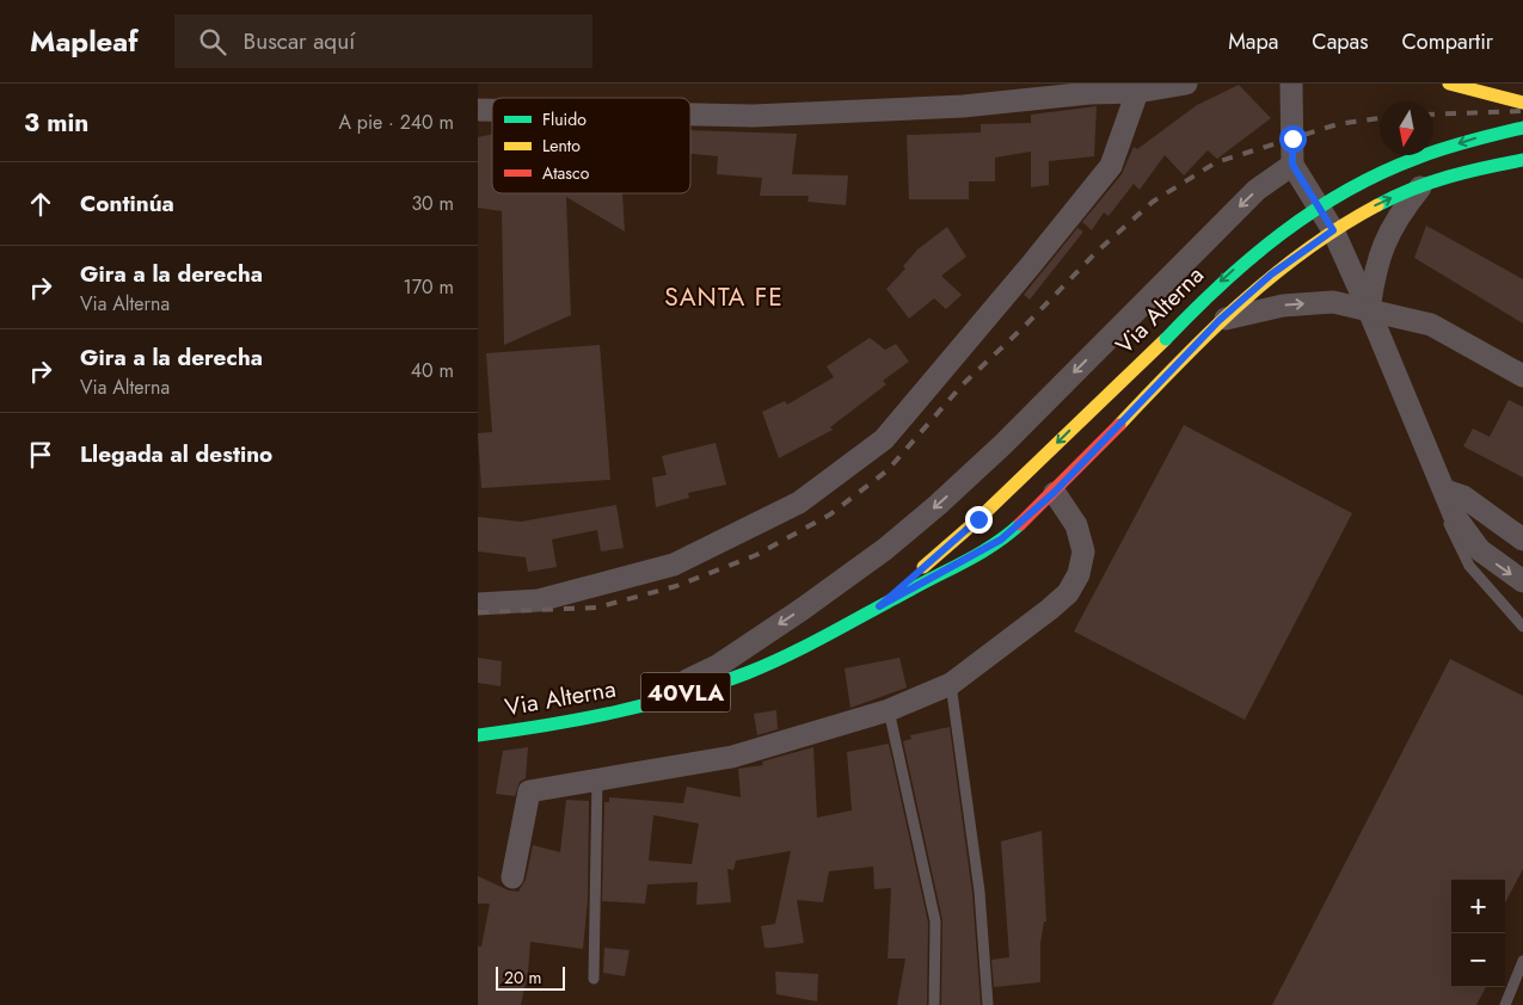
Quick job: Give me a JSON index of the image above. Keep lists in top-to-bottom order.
{
  "streets": {
    "main road": ["Via Alterna", "40VLA"]
  },
  "districts": ["SANTA FE"],
  "legend": ["Fluido", "Lento", "Atasco"],
  "scale_bar": "20 m",
  "north": "bottom",
  "page": {
    "header": "Mapleaf",
    "search": "Buscar aquí",
    "nav": ["Mapa", "Capas", "Compartir"],
    "heading": ["3 min", "A pie · 240 m"],
    "list": [
      ["Continúa", "30 m"],
      ["Gira a la derecha", "Via Alterna", "170 m"],
      ["Gira a la derecha", "Via Alterna", "40 m"],
      "Llegada al destino"
    ],
    "map_buttons": ["+", "−"],
    "scale": "20 m"
  }
}
